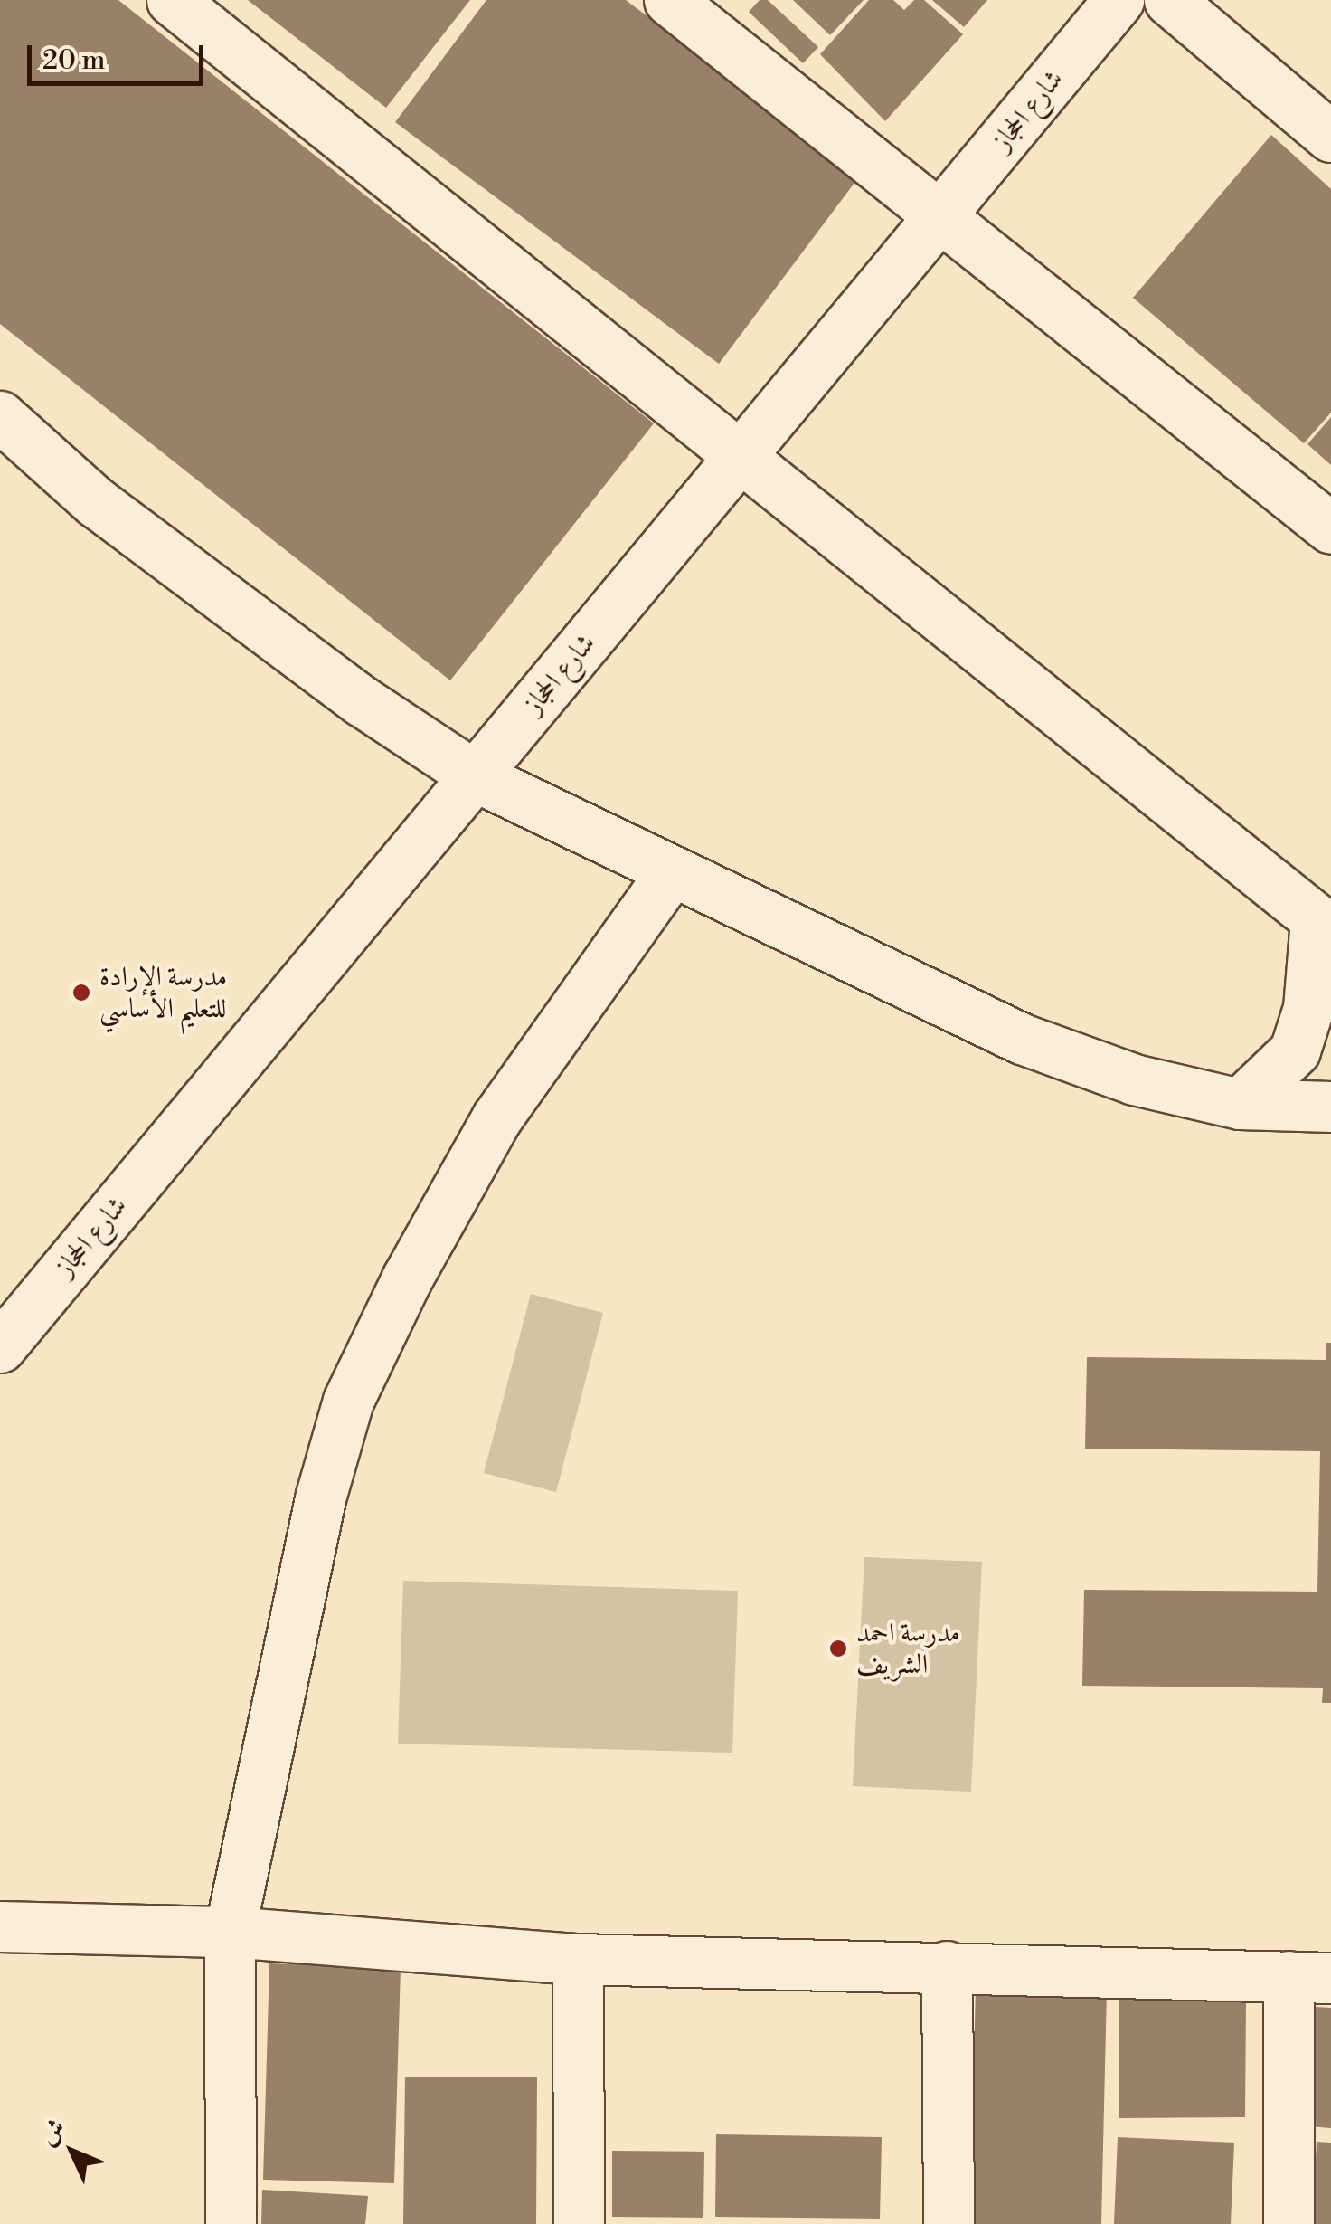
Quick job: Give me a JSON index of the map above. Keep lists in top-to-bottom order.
{
  "streets": {
    "street": ["شارع الحجاز"]
  },
  "places": ["مدرسة الإرادة للتعليم الأساسي", "مدرسة احمد الشريف"],
  "scale_bar": "20 m",
  "north": "top left"
}
